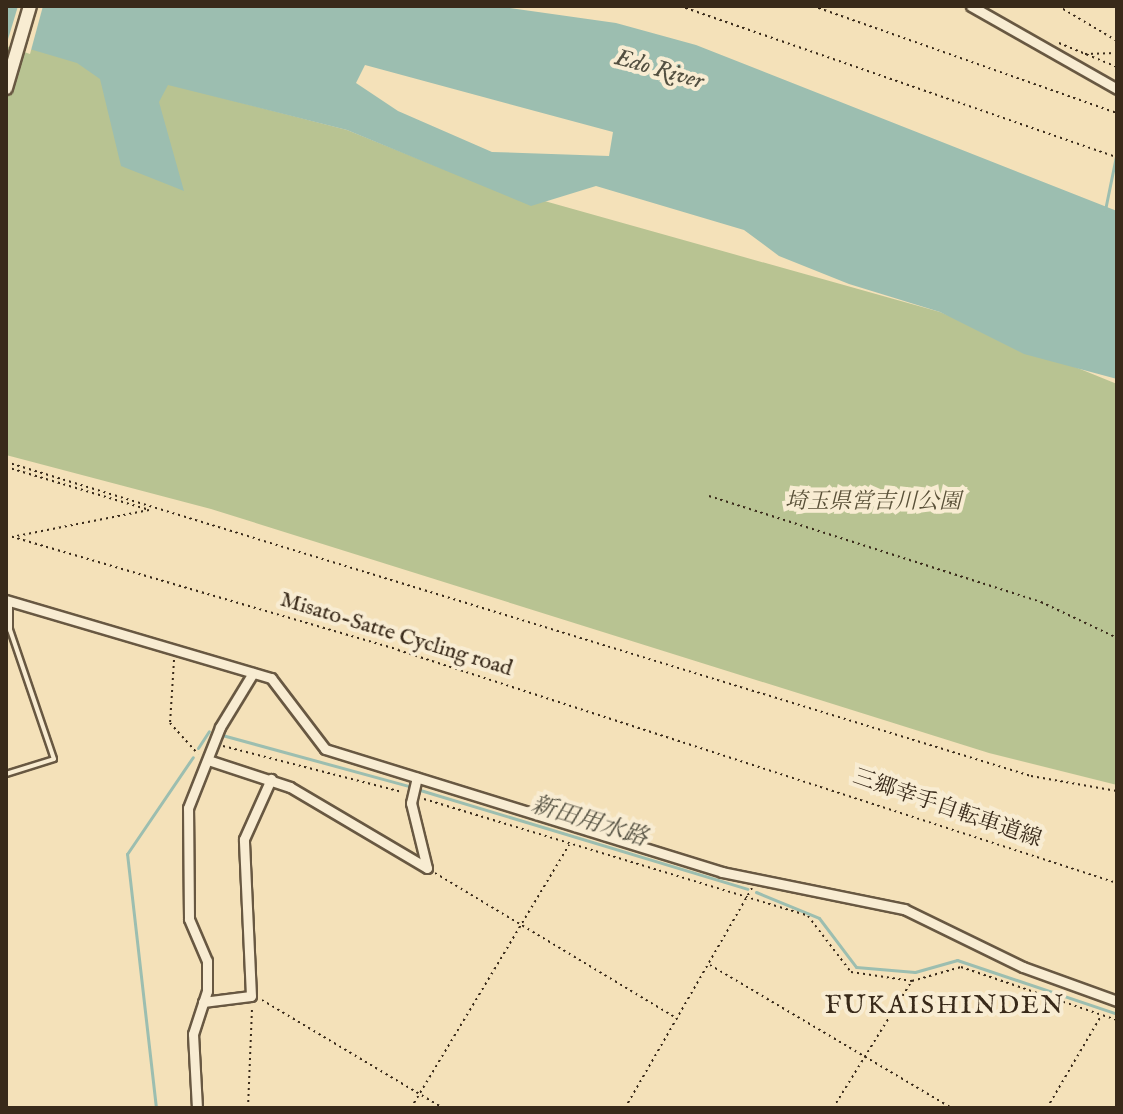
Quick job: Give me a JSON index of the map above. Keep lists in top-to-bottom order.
{
  "streets": {
    "path": ["三郷幸手自転車道線"]
  },
  "districts": ["FUKAISHINDEN"],
  "water": ["Edo River", "新田用水路"],
  "parks": ["埼玉県営吉川公園"]
}
